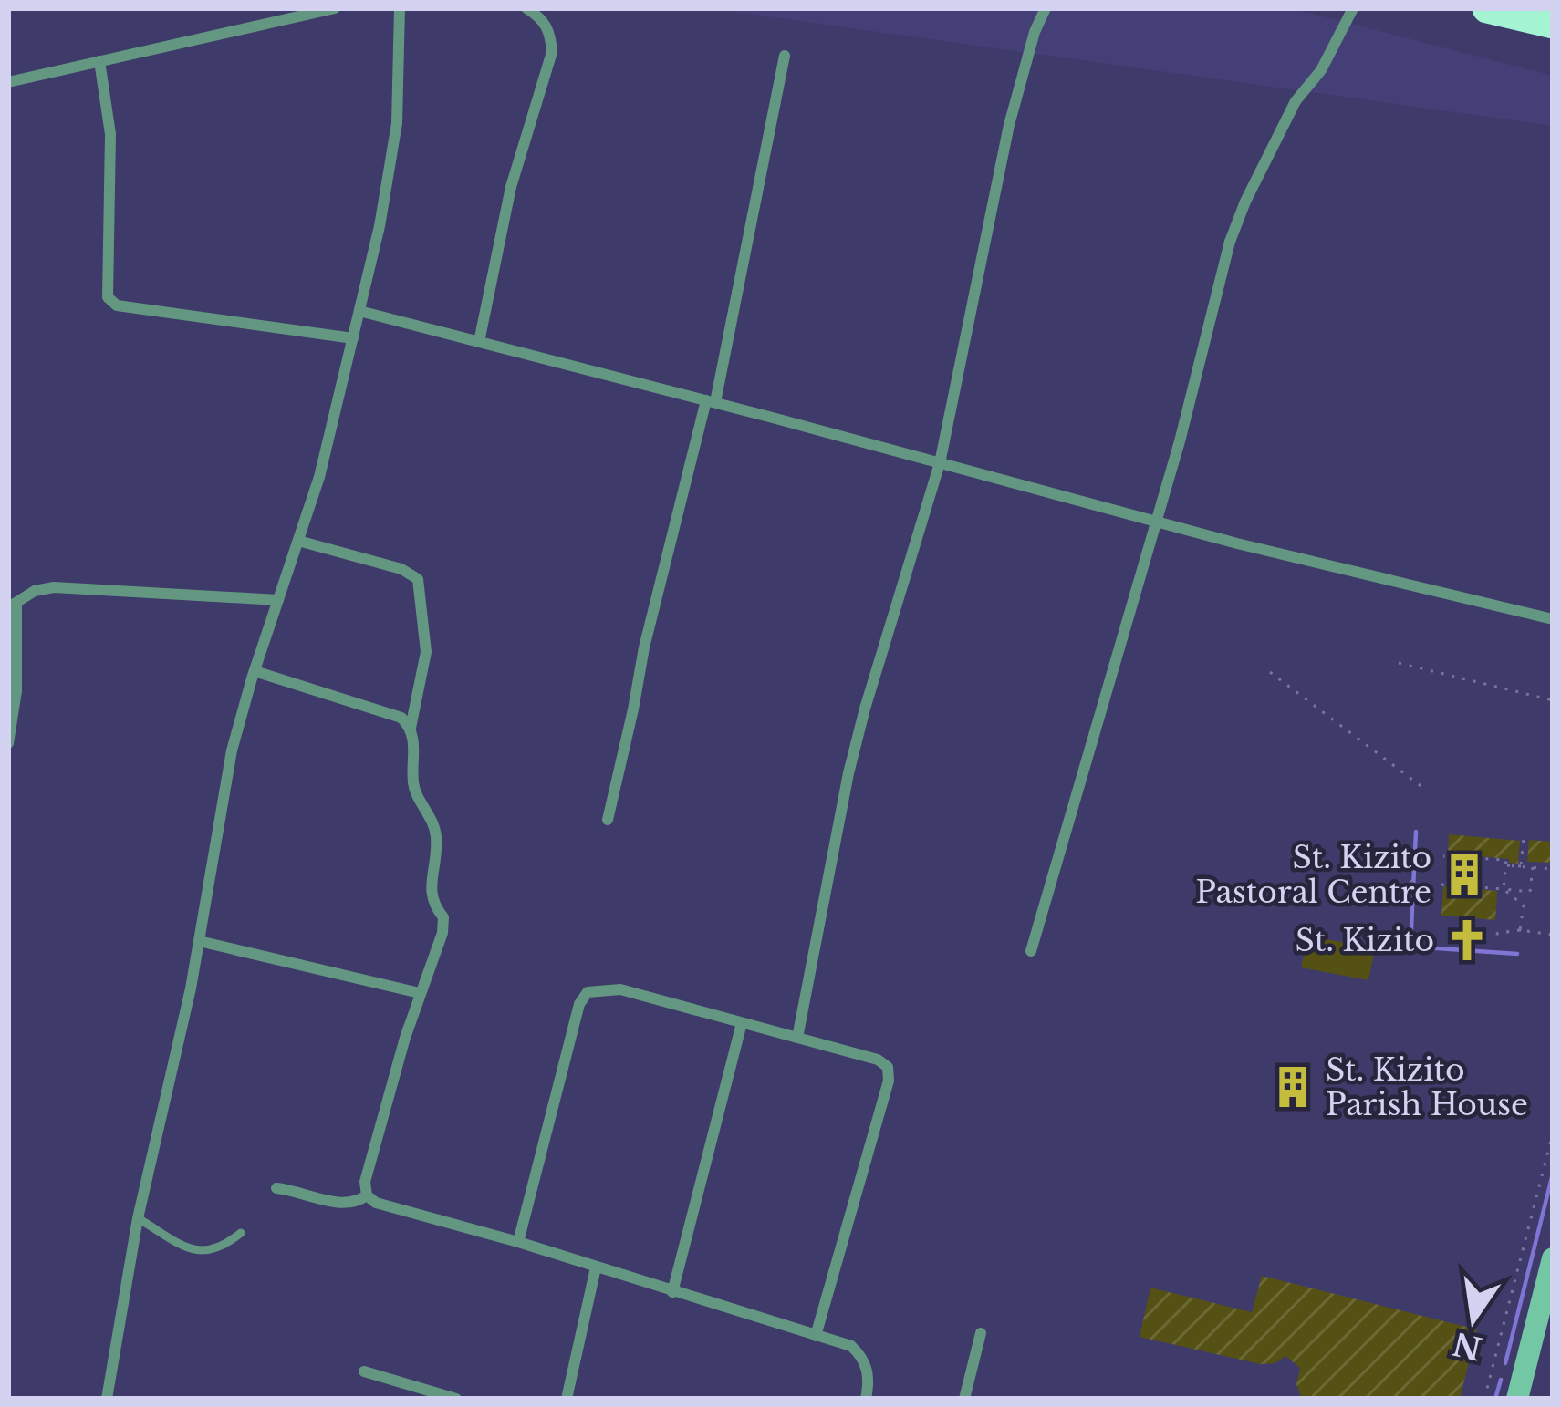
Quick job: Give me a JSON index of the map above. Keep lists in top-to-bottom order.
{
  "places": {
    "building": ["St. Kizito Pastoral Centre", "St. Kizito Parish House"],
    "church": ["St. Kizito"]
  },
  "north": "bottom"
}
